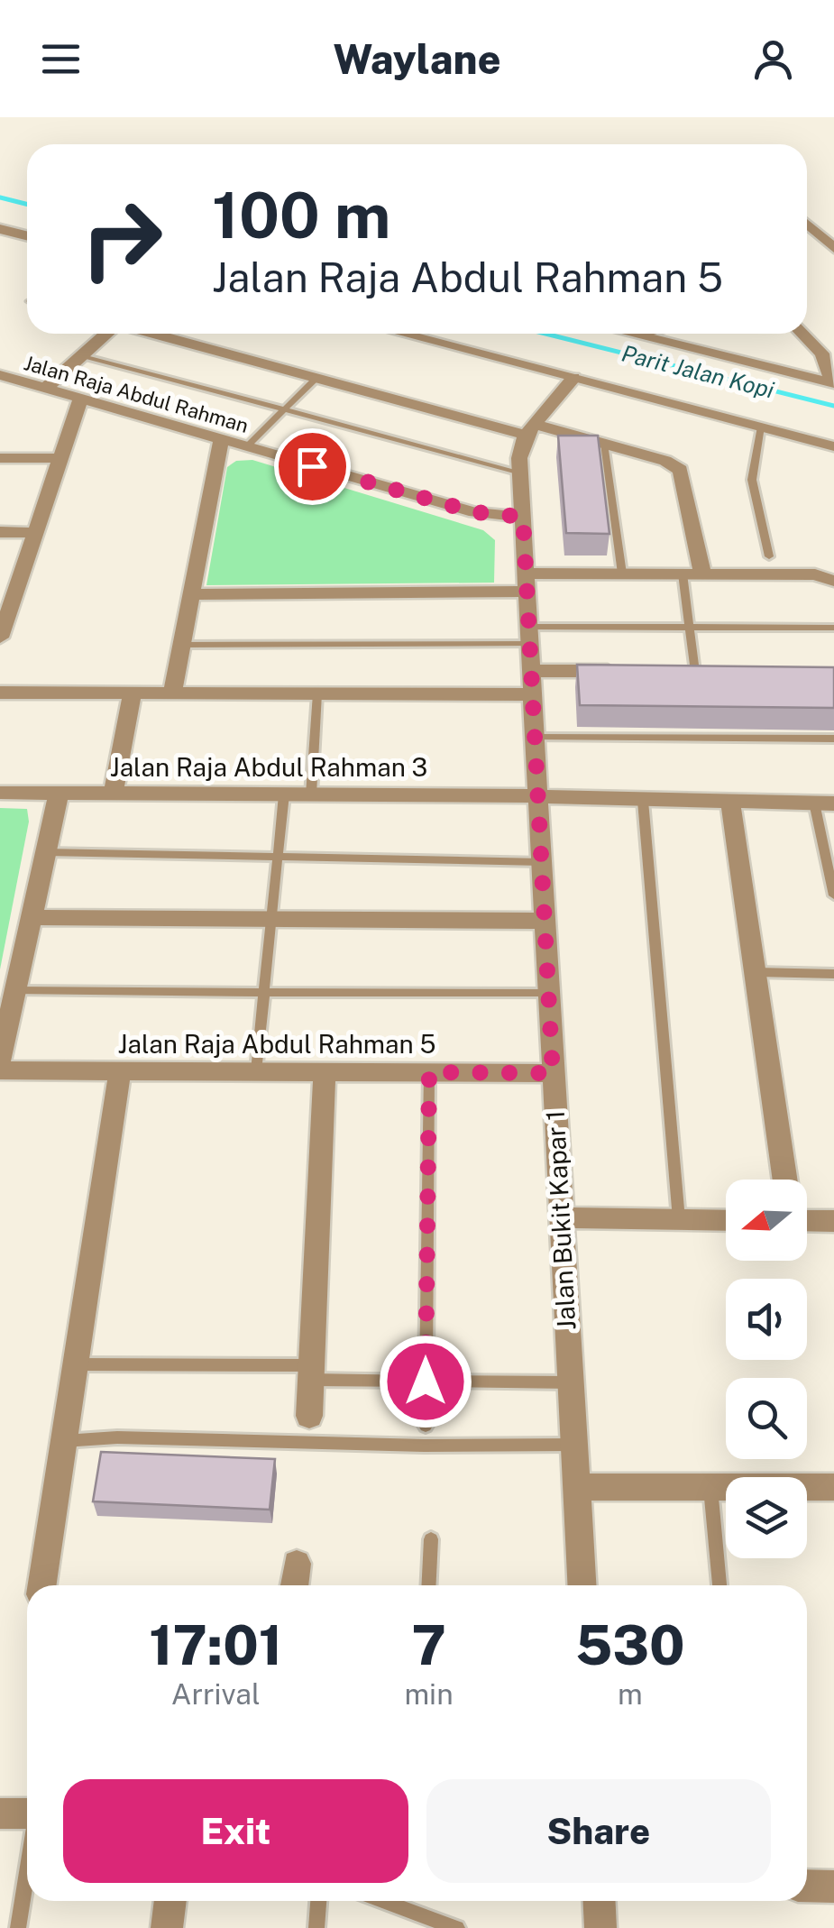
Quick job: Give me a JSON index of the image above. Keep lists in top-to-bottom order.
{
  "streets": {
    "street": [
      "Jalan Raja Abdul Rahman",
      "Jalan Raja Abdul Rahman 3",
      "Jalan Raja Abdul Rahman 5",
      "Jalan Bukit Kapar 1"
    ]
  },
  "crossings": [
    ["Jalan Raja Abdul Rahman", "Jalan Bukit Kapar 1"],
    ["Jalan Raja Abdul Rahman 3", "Jalan Bukit Kapar 1"],
    ["Jalan Raja Abdul Rahman 5", "Jalan Bukit Kapar 1"]
  ],
  "water": ["Parit Jalan Kopi"],
  "north": "left",
  "page": {
    "header": "Waylane",
    "turn": ["100 m", "Jalan Raja Abdul Rahman 5"],
    "eta": [
      "17:01",
      "Arrival",
      "7",
      "min",
      "530",
      "m"
    ],
    "buttons": ["Exit", "Share"]
  }
}
